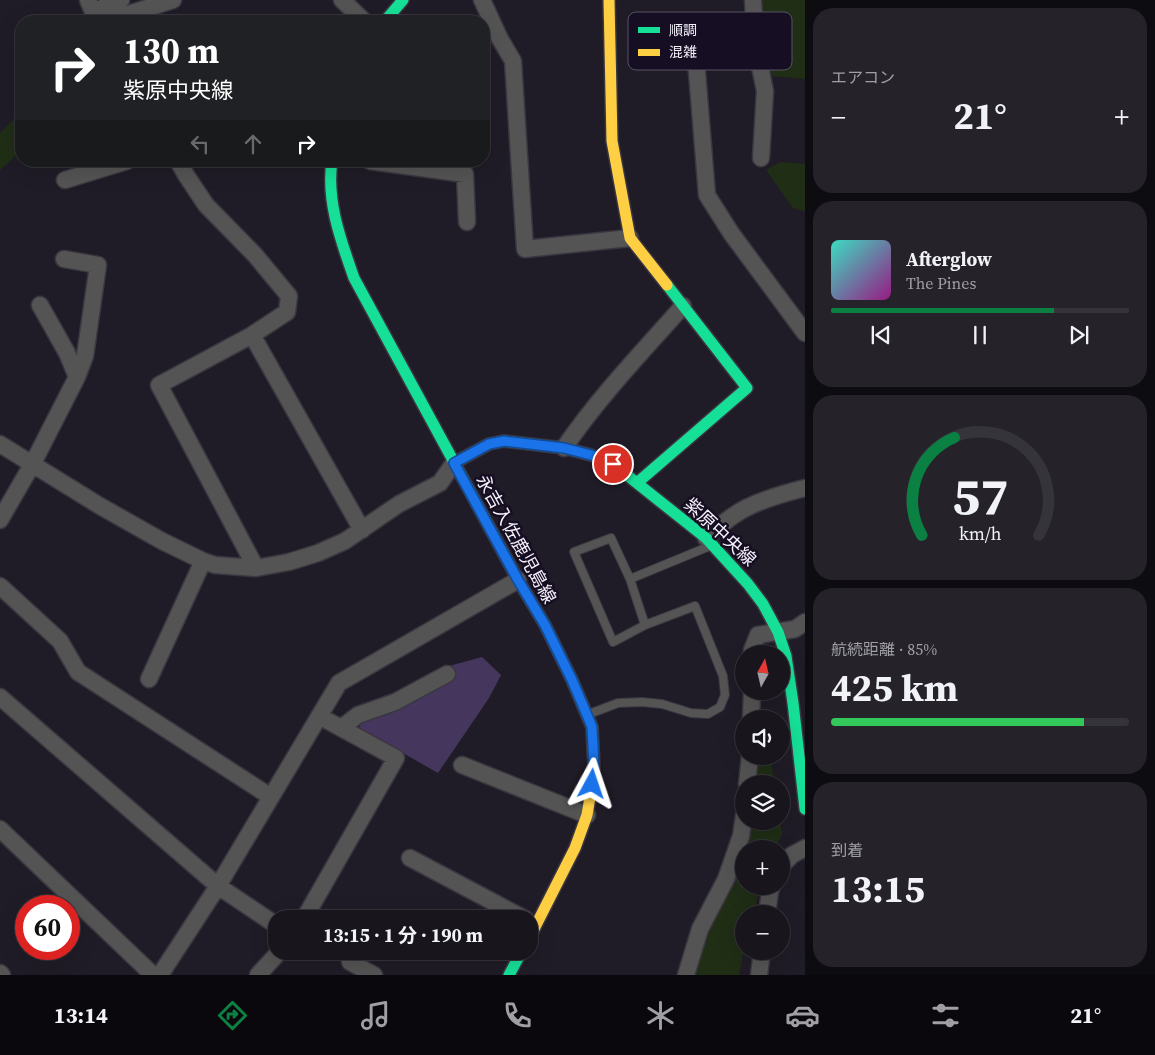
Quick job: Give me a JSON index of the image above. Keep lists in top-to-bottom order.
{
  "streets": {
    "street": ["紫原中央線", "永吉入佐鹿児島線"]
  },
  "crossings": [
    ["紫原中央線", "永吉入佐鹿児島線"]
  ],
  "legend": ["順調", "混雑"],
  "north": "top",
  "page": {
    "tile": [
      "エアコン",
      ["航続距離 · 85%", "425 km"],
      ["到着", "13:15"]
    ],
    "turn": ["130 m", "紫原中央線"],
    "heat": ["−", "21°", "+"],
    "song": ["Afterglow", "The Pines"],
    "map_buttons": ["+", "−"],
    "limit": "60",
    "trip": "13:15 · 1 分 · 190 m",
    "tabs": ["13:14", "21°"],
    "gauge": ["57", "km/h"]
  }
}
